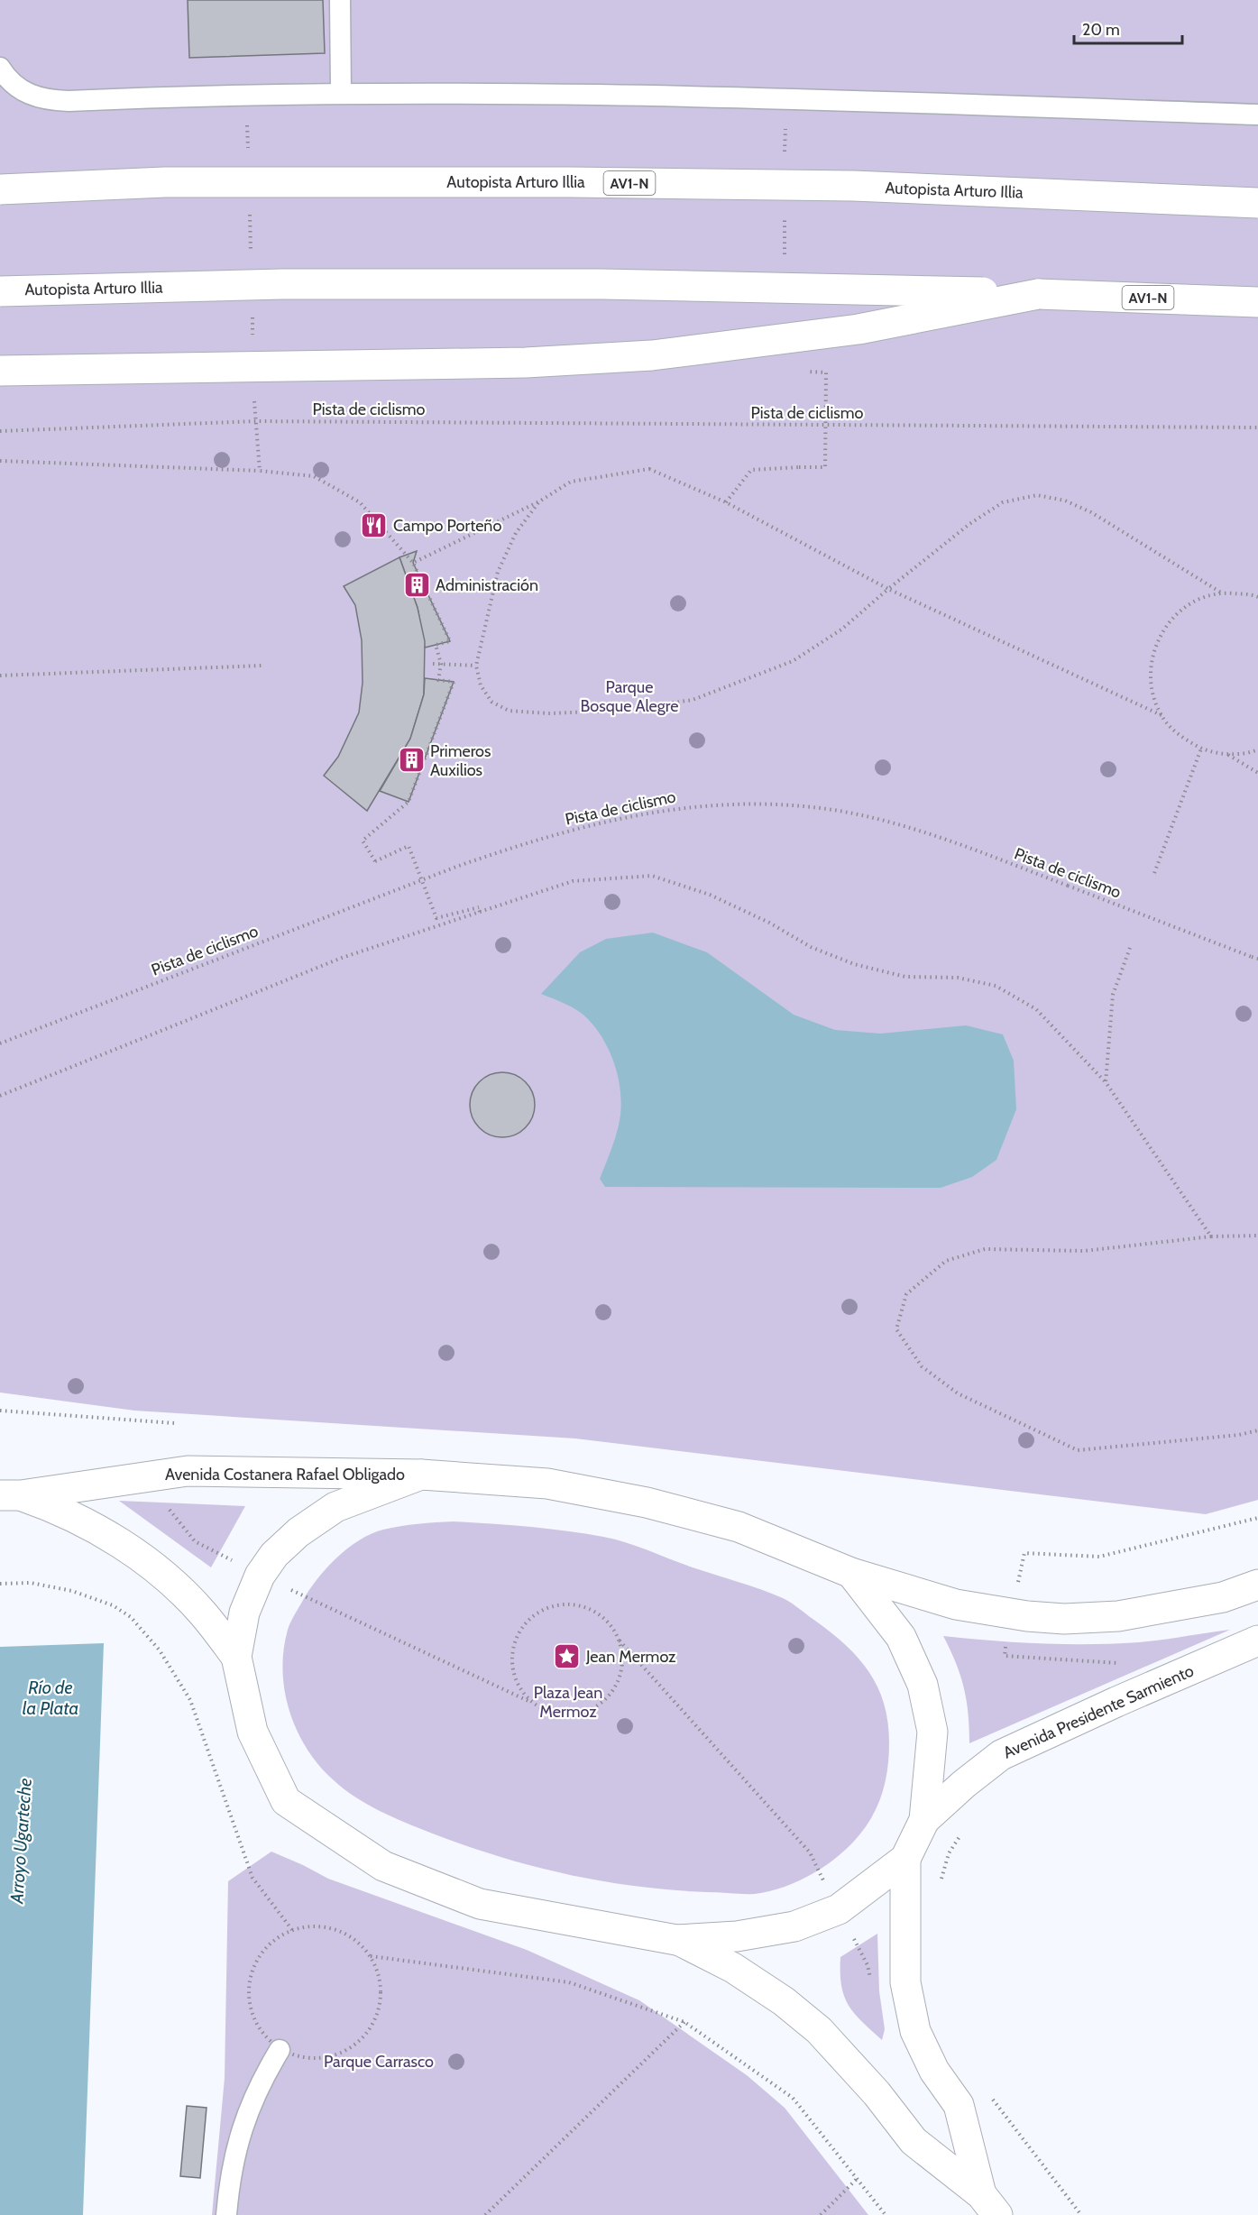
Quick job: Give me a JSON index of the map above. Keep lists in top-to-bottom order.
{
  "streets": {
    "main road": [
      "Autopista Arturo Illia",
      "AV1-N",
      "Avenida Costanera Rafael Obligado",
      "Avenida Presidente Sarmiento"
    ],
    "path": ["Pista de ciclismo"]
  },
  "water": ["Río de la Plata", "Arroyo Ugarteche"],
  "parks": ["Parque Bosque Alegre", "Plaza Jean Mermoz", "Parque Carrasco"],
  "places": {
    "restaurant": ["Campo Porteño"],
    "building": ["Administración", "Primeros Auxilios"],
    "place": ["Jean Mermoz"]
  },
  "scale_bar": "20 m"
}
